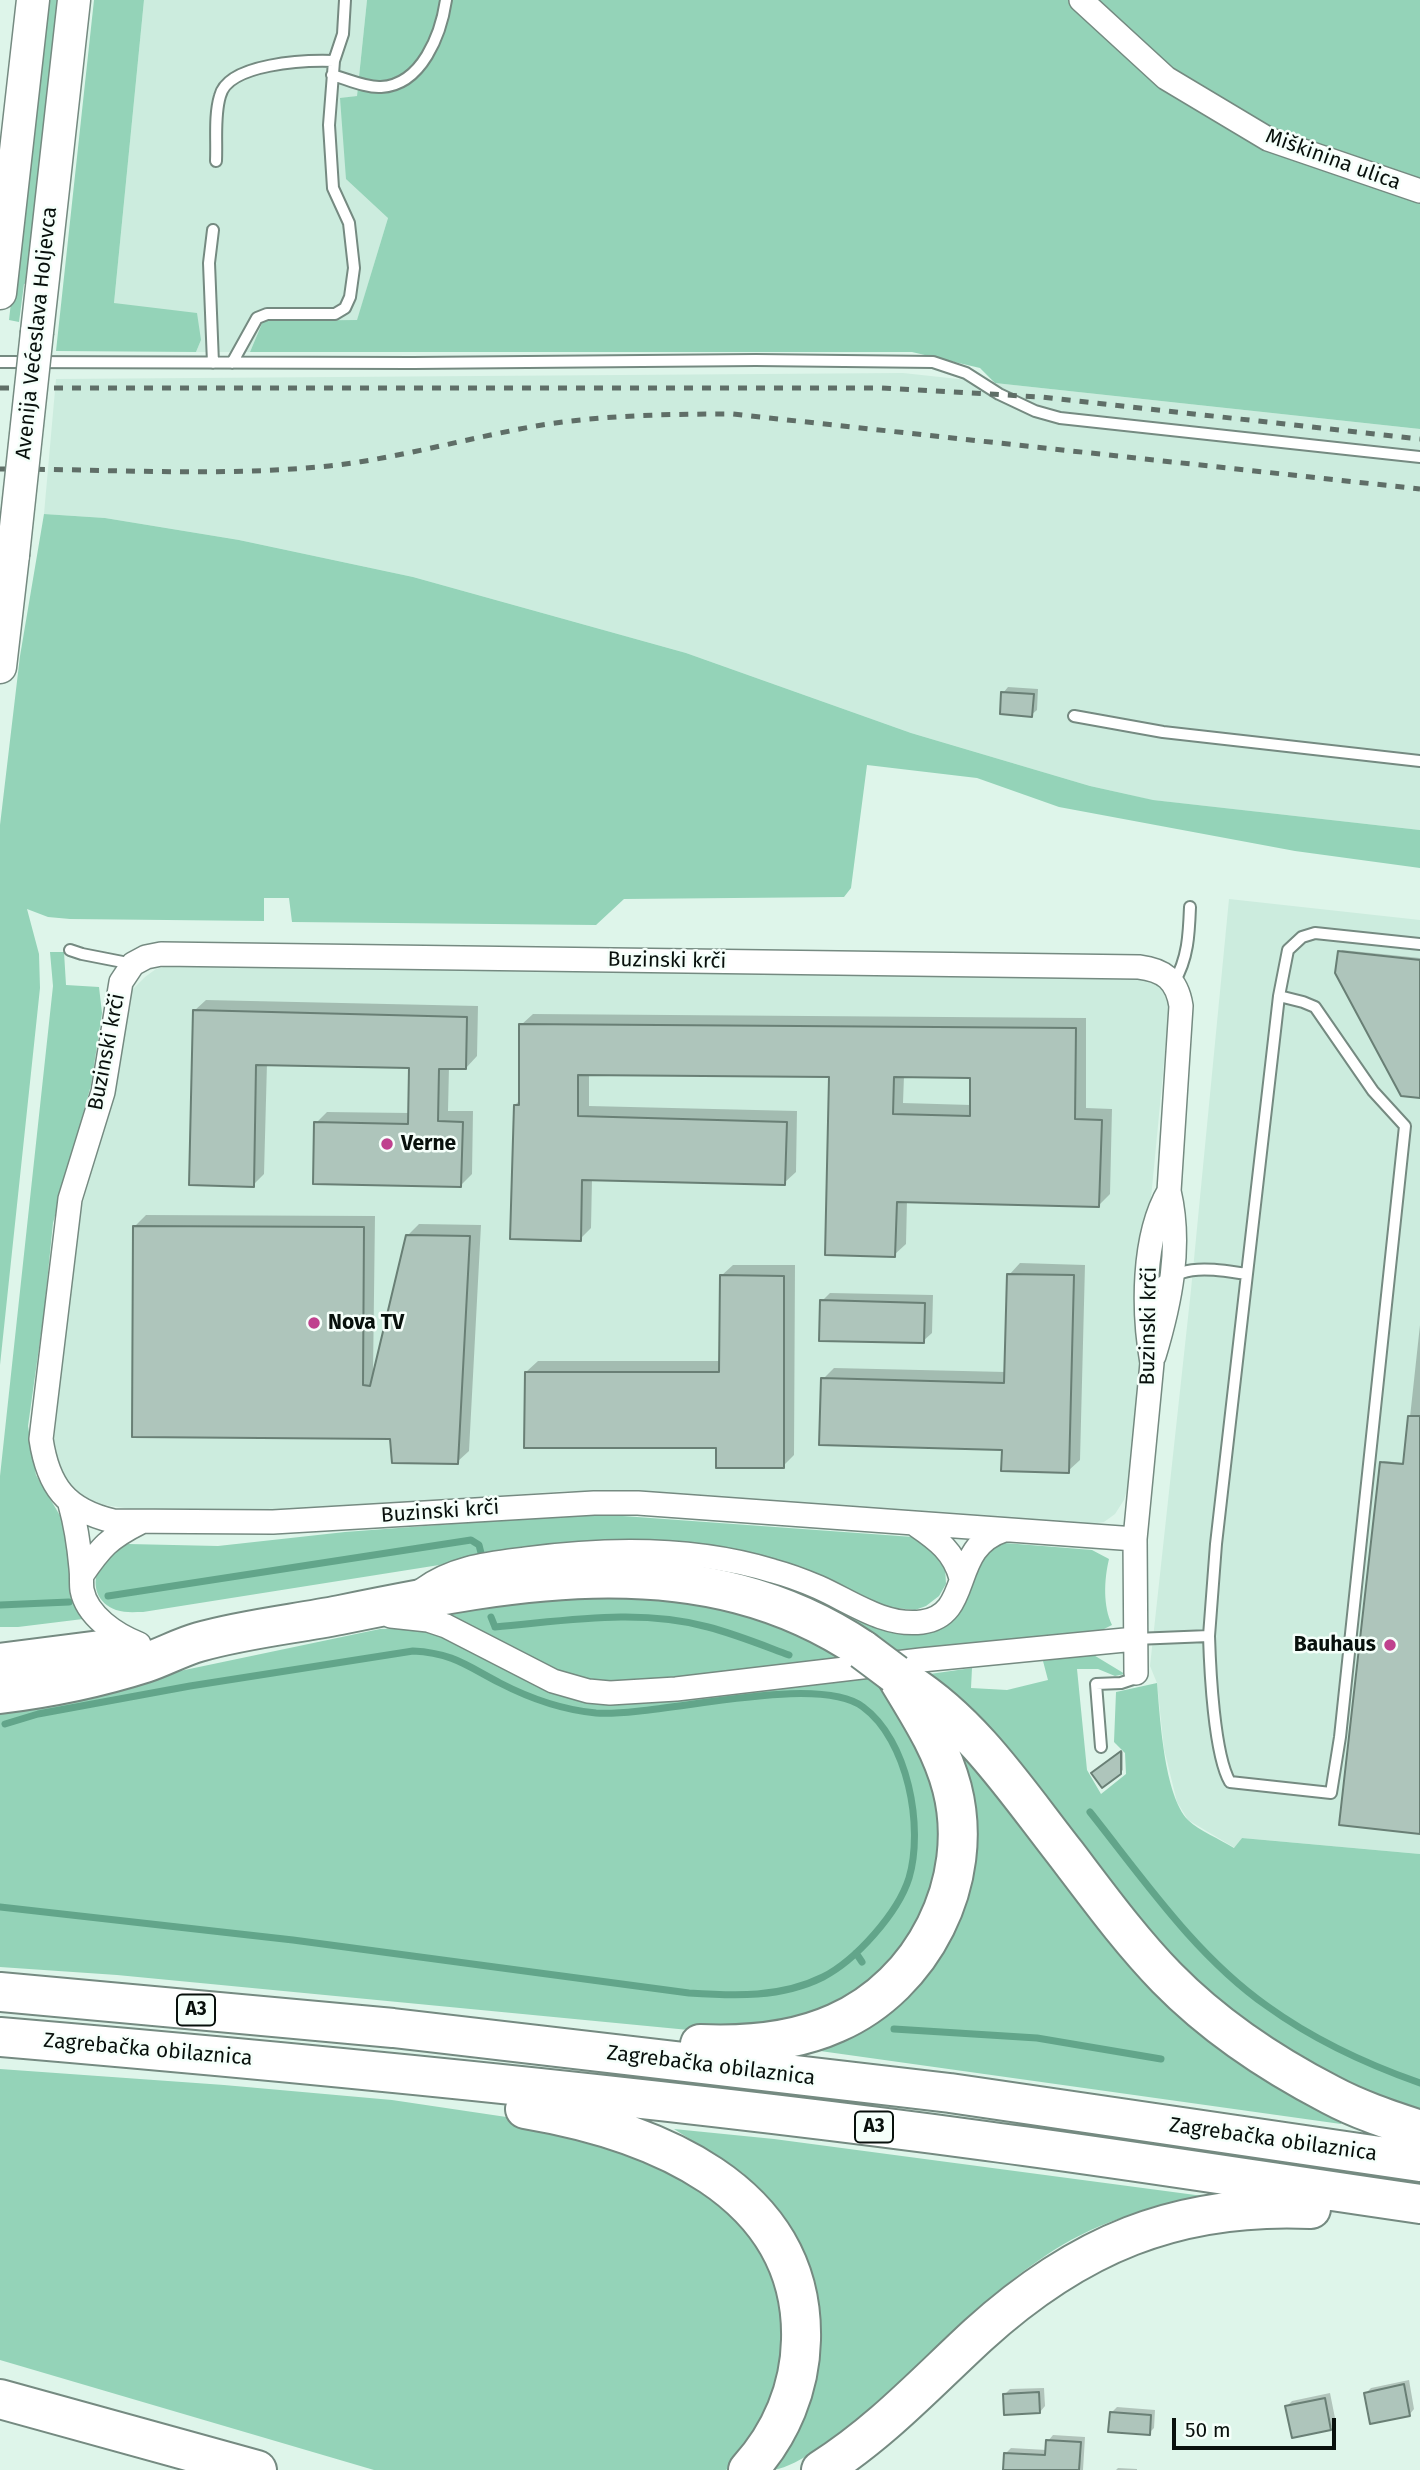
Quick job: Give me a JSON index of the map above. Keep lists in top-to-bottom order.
{
  "streets": {
    "highway": ["A3", "Zagrebačka obilaznica"],
    "main road": ["Avenija Većeslava Holjevca"],
    "street": ["Miškinina ulica", "Buzinski krči"]
  },
  "places": ["Verne", "Nova TV", "Bauhaus"],
  "scale_bar": "50 m"
}
